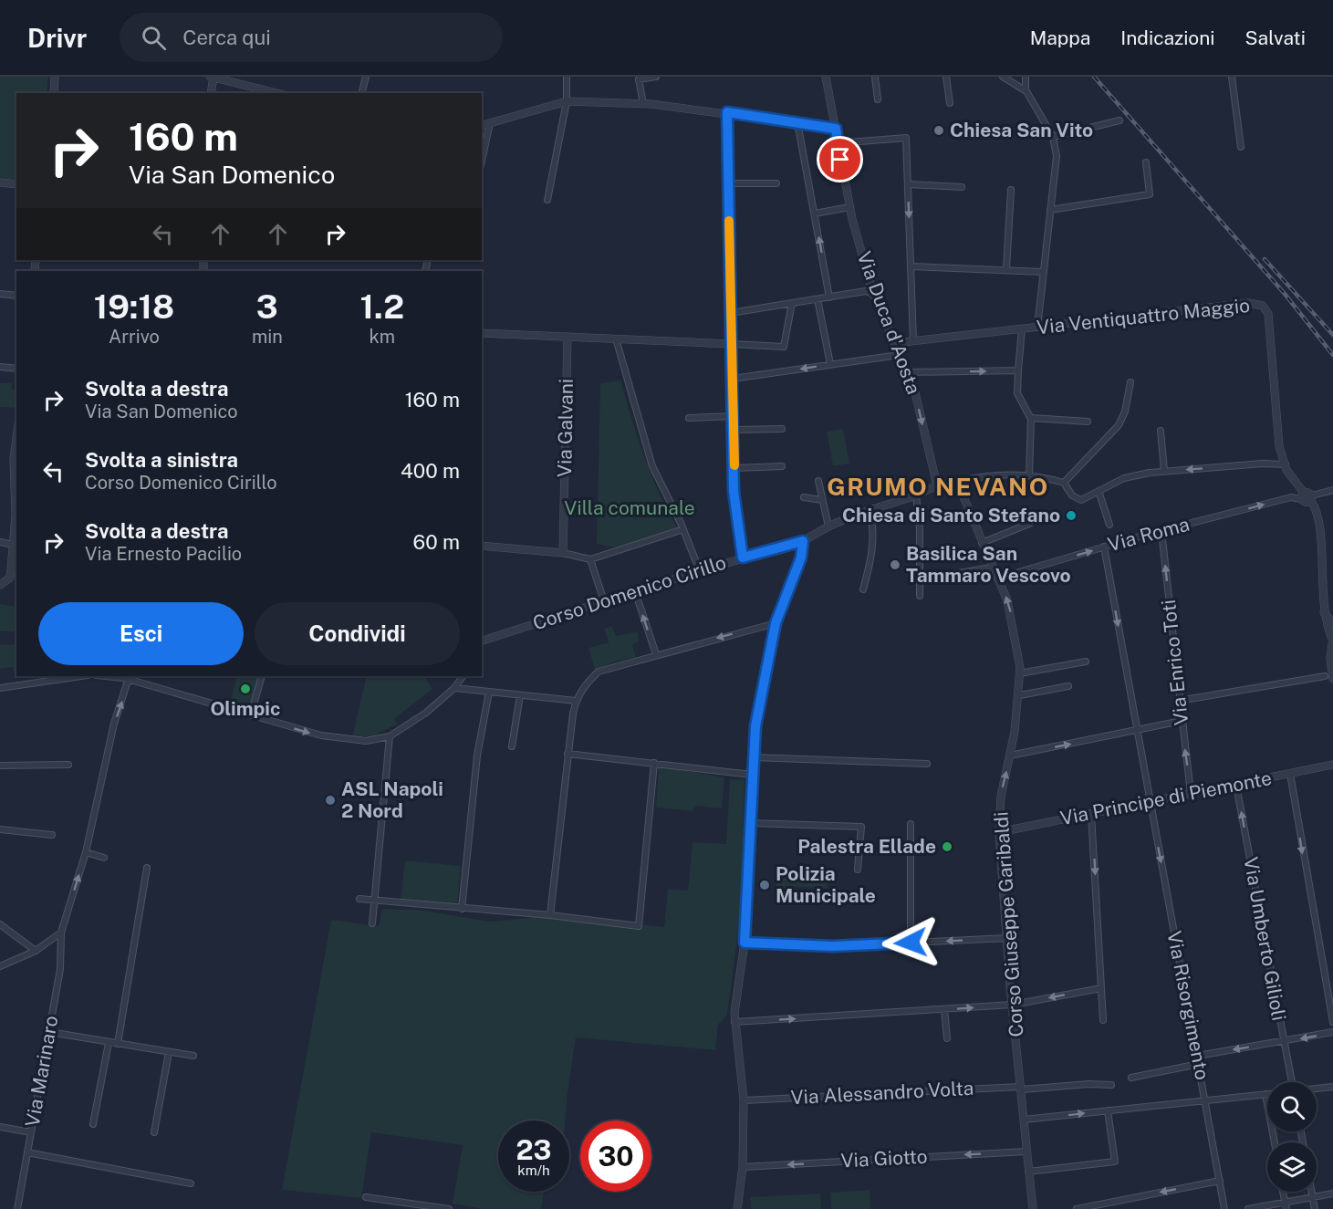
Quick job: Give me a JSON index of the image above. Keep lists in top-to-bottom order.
{
  "streets": {
    "street": [
      "Via Ventiquattro Maggio",
      "Via Duca d'Aosta",
      "Via Galvani",
      "Via Roma",
      "Corso Domenico Cirillo",
      "Via Enrico Toti",
      "Via Principe di Piemonte",
      "Corso Giuseppe Garibaldi",
      "Via Umberto Gilioli",
      "Via Risorgimento",
      "Via Marinaro",
      "Via Alessandro Volta",
      "Via Giotto"
    ]
  },
  "crossings": [
    ["Via Ventiquattro Maggio", "Via Duca d'Aosta"],
    ["Via Ventiquattro Maggio", "Via Roma"],
    ["Via Duca d'Aosta", "Corso Domenico Cirillo"],
    ["Via Roma", "Via Enrico Toti"],
    ["Via Roma", "Corso Giuseppe Garibaldi"],
    ["Via Roma", "Via Risorgimento"],
    ["Corso Domenico Cirillo", "Corso Giuseppe Garibaldi"],
    ["Via Enrico Toti", "Via Principe di Piemonte"],
    ["Via Principe di Piemonte", "Corso Giuseppe Garibaldi"],
    ["Via Principe di Piemonte", "Via Umberto Gilioli"],
    ["Via Principe di Piemonte", "Via Risorgimento"],
    ["Corso Giuseppe Garibaldi", "Via Alessandro Volta"],
    ["Corso Giuseppe Garibaldi", "Via Giotto"]
  ],
  "one_way": [
    "Via Enrico Toti",
    "Via Umberto Gilioli",
    "Via Risorgimento",
    "Via Marinaro",
    "Via Giotto"
  ],
  "districts": ["GRUMO NEVANO"],
  "parks": ["Villa comunale"],
  "places": [
    "Chiesa San Vito",
    "Chiesa di Santo Stefano",
    "Basilica San Tammaro Vescovo",
    "Olimpic",
    "ASL Napoli 2 Nord",
    "Palestra Ellade",
    "Polizia Municipale"
  ],
  "page": {
    "header": "Drivr",
    "search": "Cerca qui",
    "nav": ["Mappa", "Indicazioni", "Salvati"],
    "turn": ["160 m", "Via San Domenico"],
    "eta": [
      "19:18",
      "Arrivo",
      "3",
      "min",
      "1.2",
      "km"
    ],
    "list": [
      {
        "name": "Svolta a destra",
        "note": "Via San Domenico",
        "value": "160 m"
      },
      {
        "name": "Svolta a sinistra",
        "note": "Corso Domenico Cirillo",
        "value": "400 m"
      },
      {
        "name": "Svolta a destra",
        "note": "Via Ernesto Pacilio",
        "value": "60 m"
      }
    ],
    "buttons": ["Esci", "Condividi"],
    "speed": "23 km/h",
    "limit": "30"
  }
}
